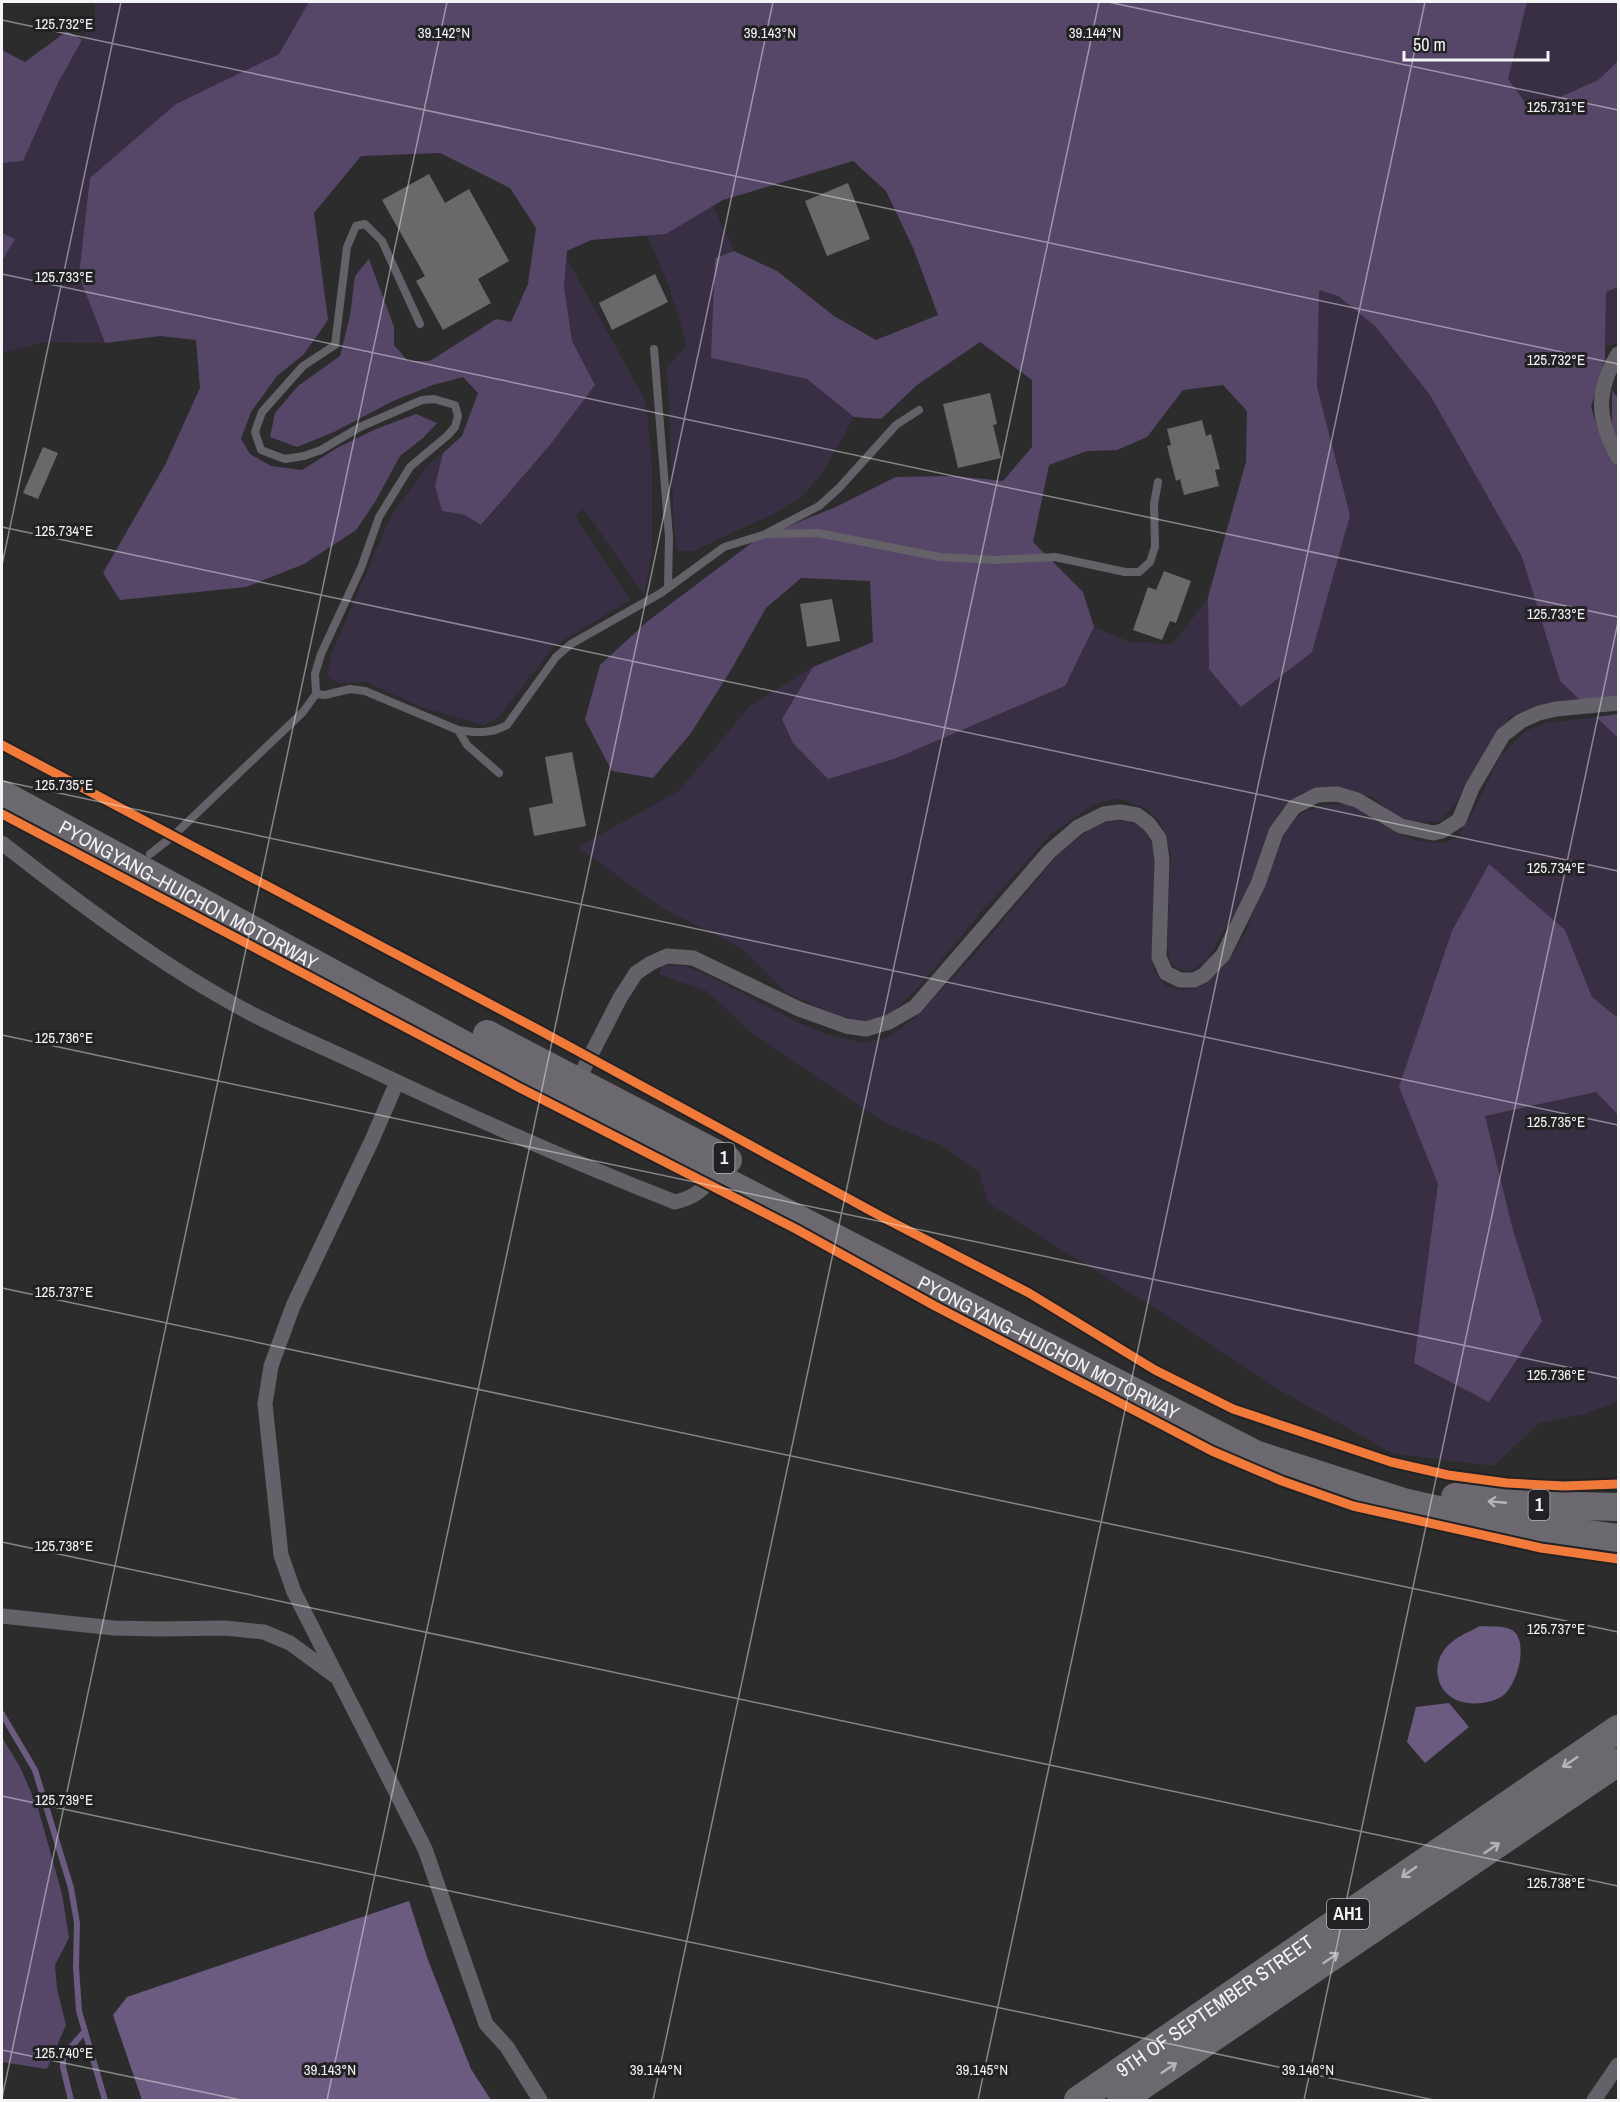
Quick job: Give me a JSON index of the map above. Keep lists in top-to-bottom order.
{
  "streets": {
    "highway": [
      "PYONGYANG–HUICHON MOTORWAY",
      "1",
      "AH1",
      "9TH OF SEPTEMBER STREET"
    ]
  },
  "scale_bar": "50 m",
  "coordinates": [
    "125.732°E",
    "39.142°N",
    "39.143°N",
    "39.144°N",
    "125.731°E",
    "125.733°E",
    "125.734°E",
    "125.735°E",
    "125.736°E",
    "125.737°E",
    "125.738°E",
    "125.739°E",
    "125.740°E",
    "39.145°N",
    "39.146°N"
  ]
}
